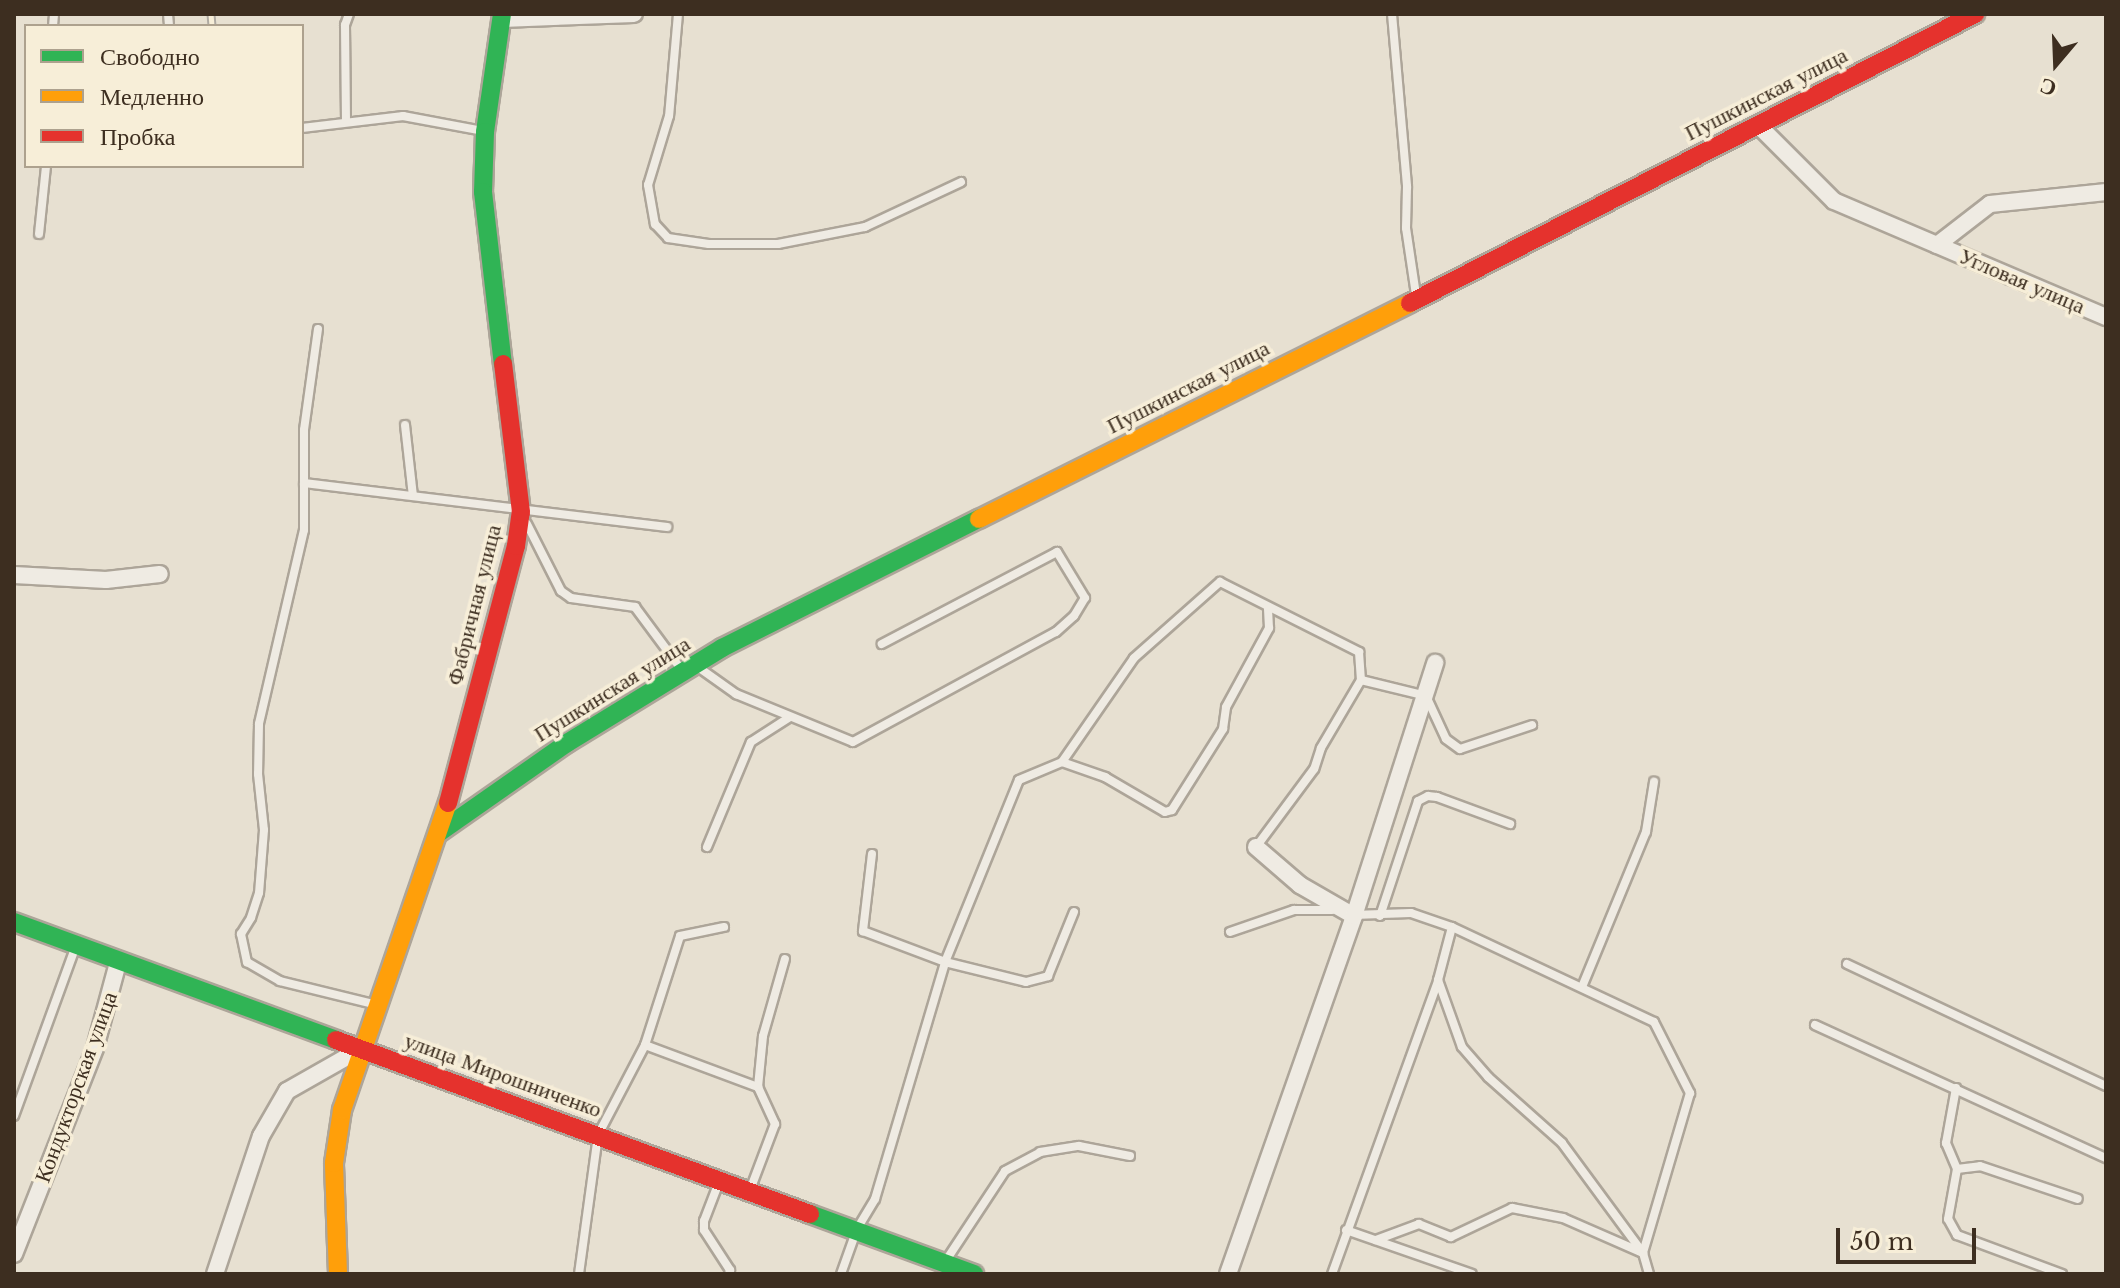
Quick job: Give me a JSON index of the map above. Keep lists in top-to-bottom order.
{
  "streets": {
    "main road": ["Пушкинская улица", "Фабричная улица", "улица Мирошниченко"],
    "street": ["Угловая улица", "Кондукторская улица"]
  },
  "crossings": [
    ["Пушкинская улица", "Угловая улица"],
    ["Пушкинская улица", "Фабричная улица"],
    ["Фабричная улица", "улица Мирошниченко"],
    ["улица Мирошниченко", "Кондукторская улица"]
  ],
  "legend": ["Свободно", "Медленно", "Пробка"],
  "scale_bar": "50 m",
  "north": "bottom"
}
